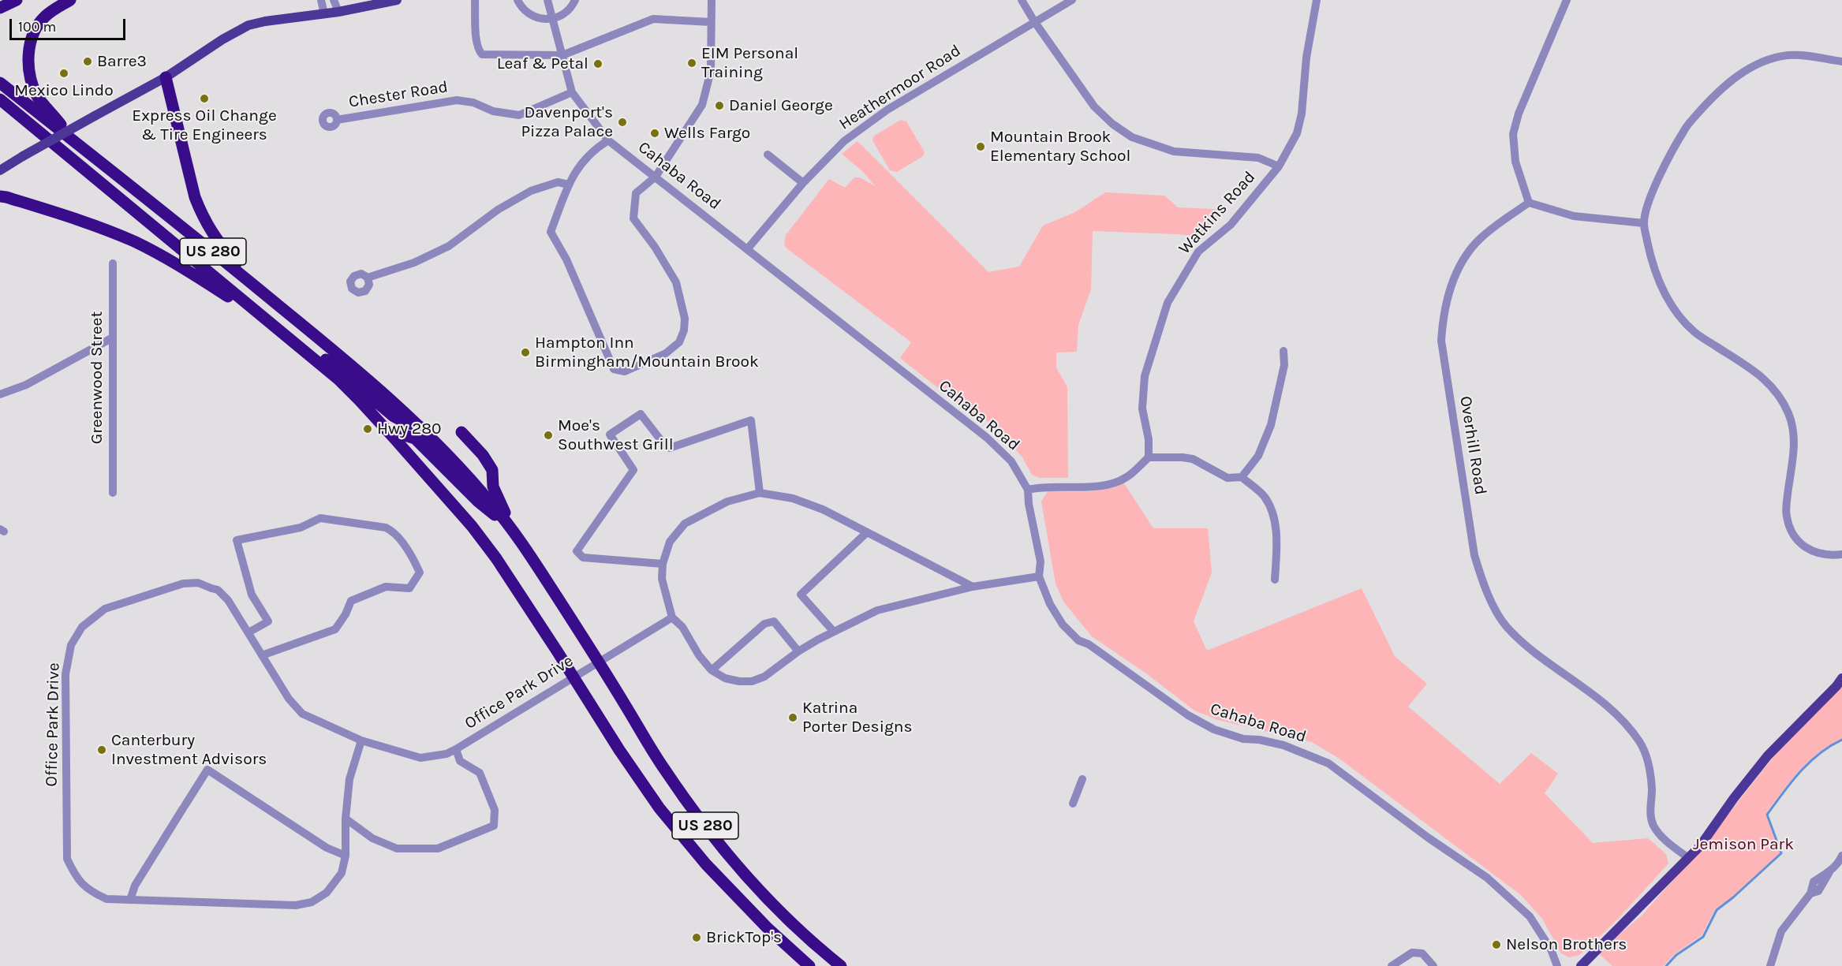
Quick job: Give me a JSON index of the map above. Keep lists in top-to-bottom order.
{
  "streets": {
    "highway": ["US 280"],
    "street": [
      "Heathermoor Road",
      "Chester Road",
      "Cahaba Road",
      "Watkins Road",
      "Greenwood Street",
      "Overhill Road",
      "Office Park Drive"
    ]
  },
  "crossings": [
    ["Heathermoor Road", "Cahaba Road"],
    ["Chester Road", "Cahaba Road"],
    ["US 280", "Office Park Drive"]
  ],
  "parks": ["Jemison Park"],
  "places": [
    "Barre3",
    "EIM Personal Training",
    "Leaf & Petal",
    "Mexico Lindo",
    "Express Oil Change & Tire Engineers",
    "Daniel George",
    "Davenport's Pizza Palace",
    "Wells Fargo",
    "Mountain Brook Elementary School",
    "Hampton Inn Birmingham/Mountain Brook",
    "Hwy 280",
    "Moe's Southwest Grill",
    "Katrina Porter Designs",
    "Canterbury Investment Advisors",
    "BrickTop's",
    "Nelson Brothers"
  ],
  "scale_bar": "100 m"
}
